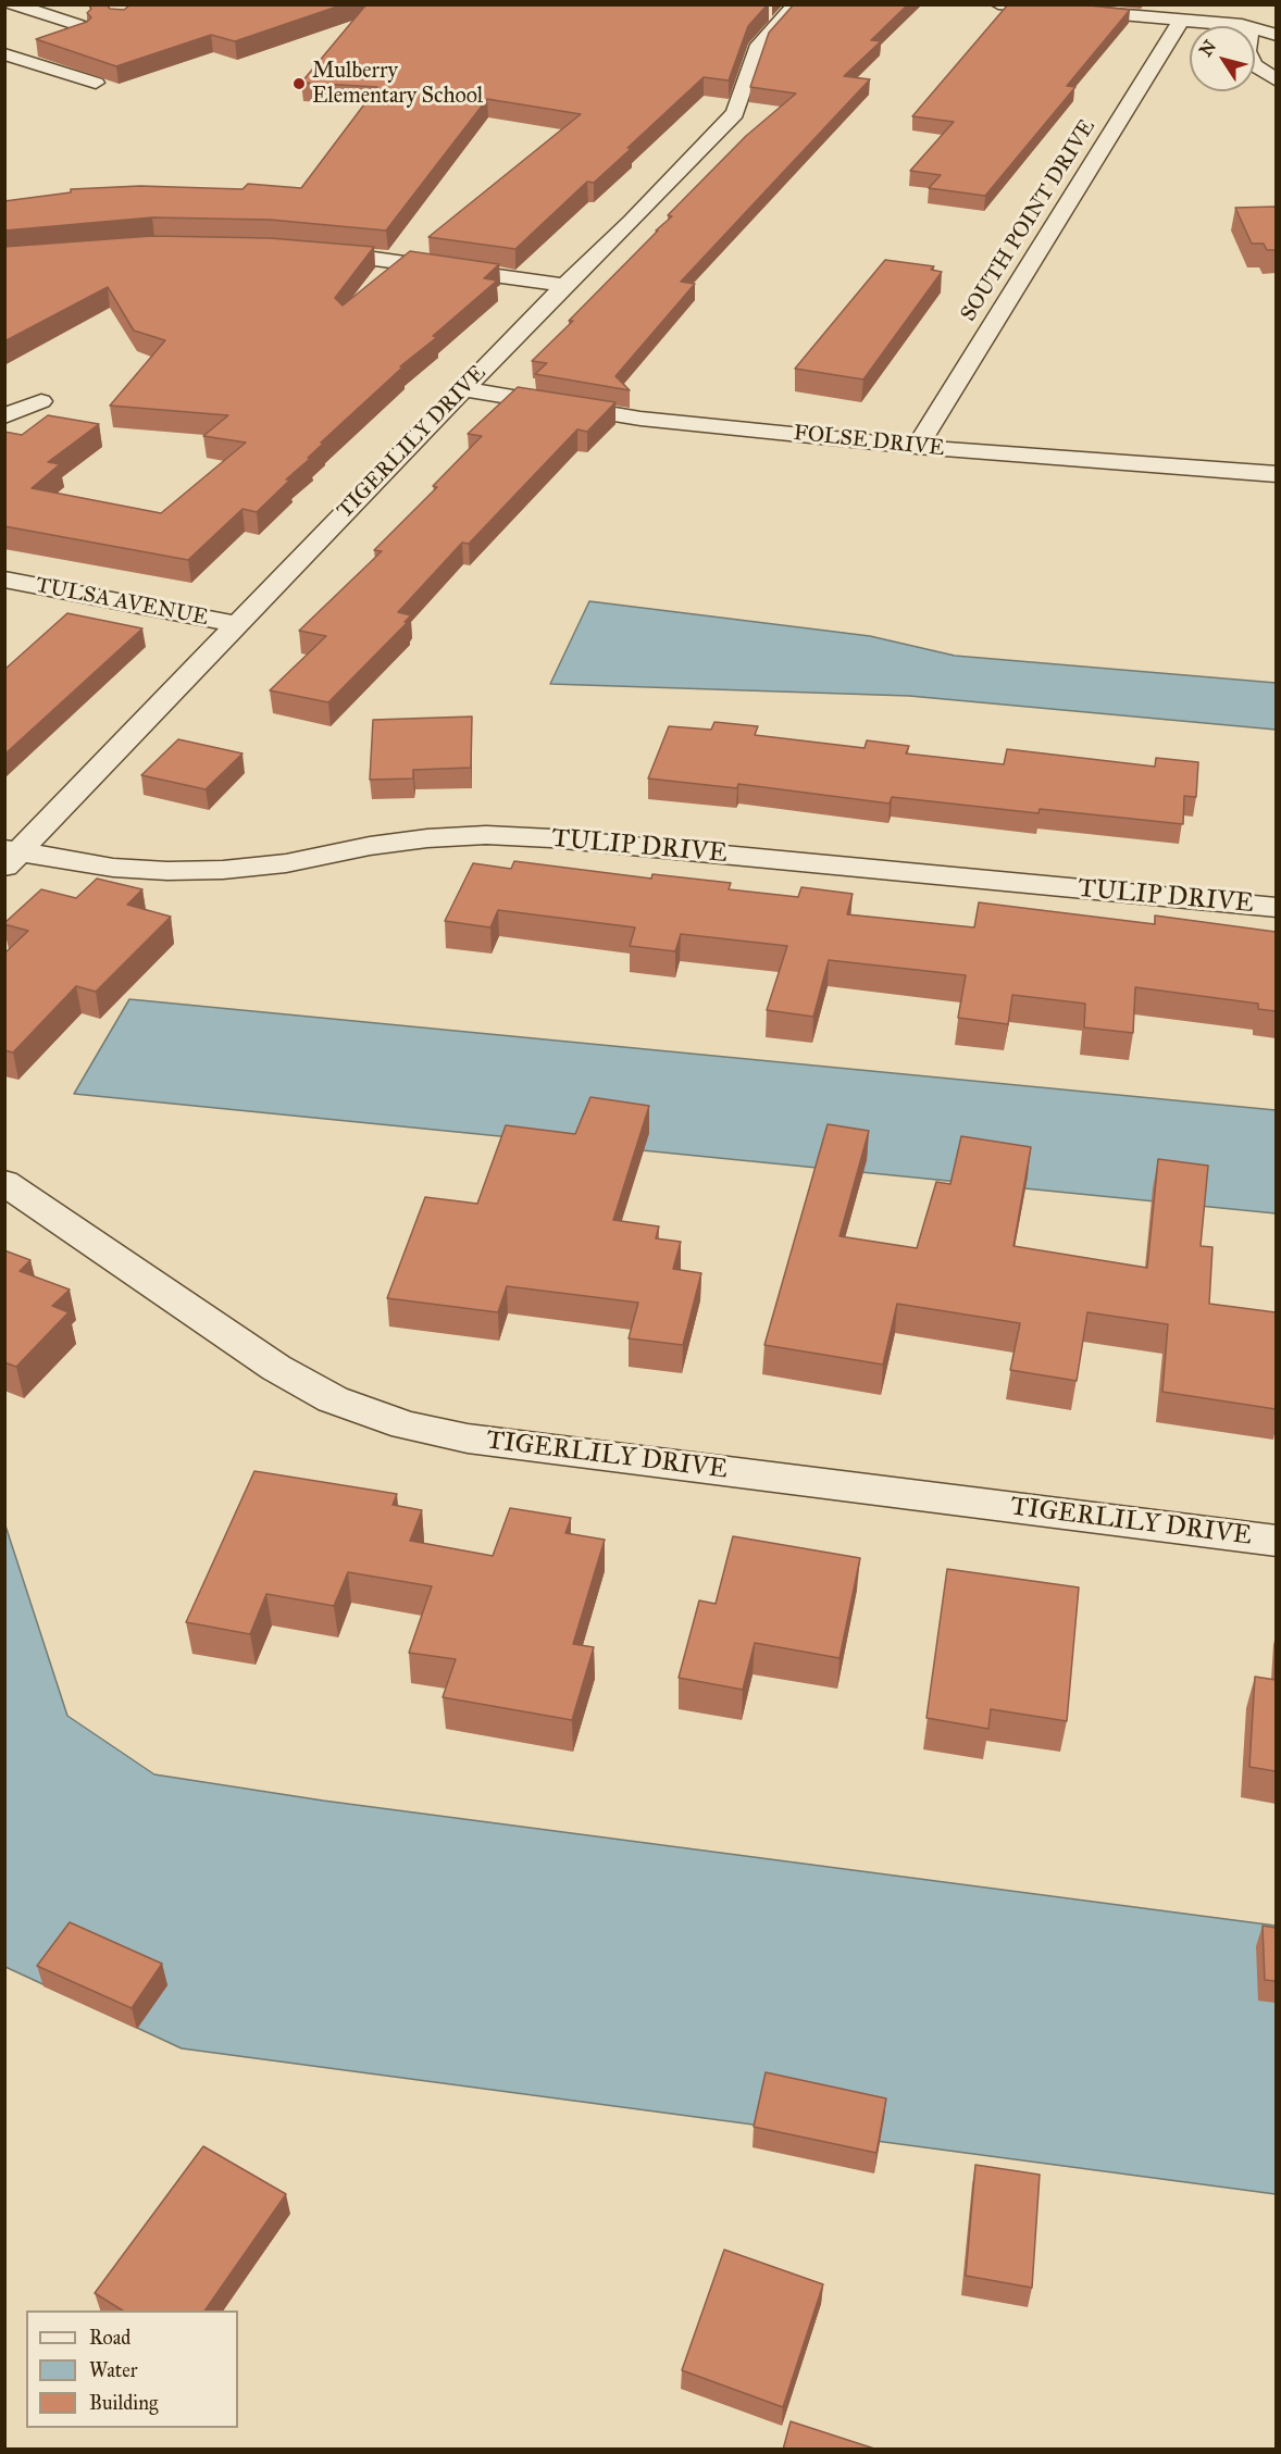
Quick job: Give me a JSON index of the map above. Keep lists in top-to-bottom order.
{
  "streets": {
    "street": [
      "SOUTH POINT DRIVE",
      "FOLSE DRIVE",
      "TIGERLILY DRIVE",
      "TULSA AVENUE",
      "TULIP DRIVE"
    ]
  },
  "crossings": [
    ["SOUTH POINT DRIVE", "FOLSE DRIVE"],
    ["FOLSE DRIVE", "TIGERLILY DRIVE"],
    ["TIGERLILY DRIVE", "TULSA AVENUE"],
    ["TIGERLILY DRIVE", "TULIP DRIVE"]
  ],
  "places": ["Mulberry Elementary School"],
  "legend": ["Road", "Water", "Building"],
  "north": "top left"
}
